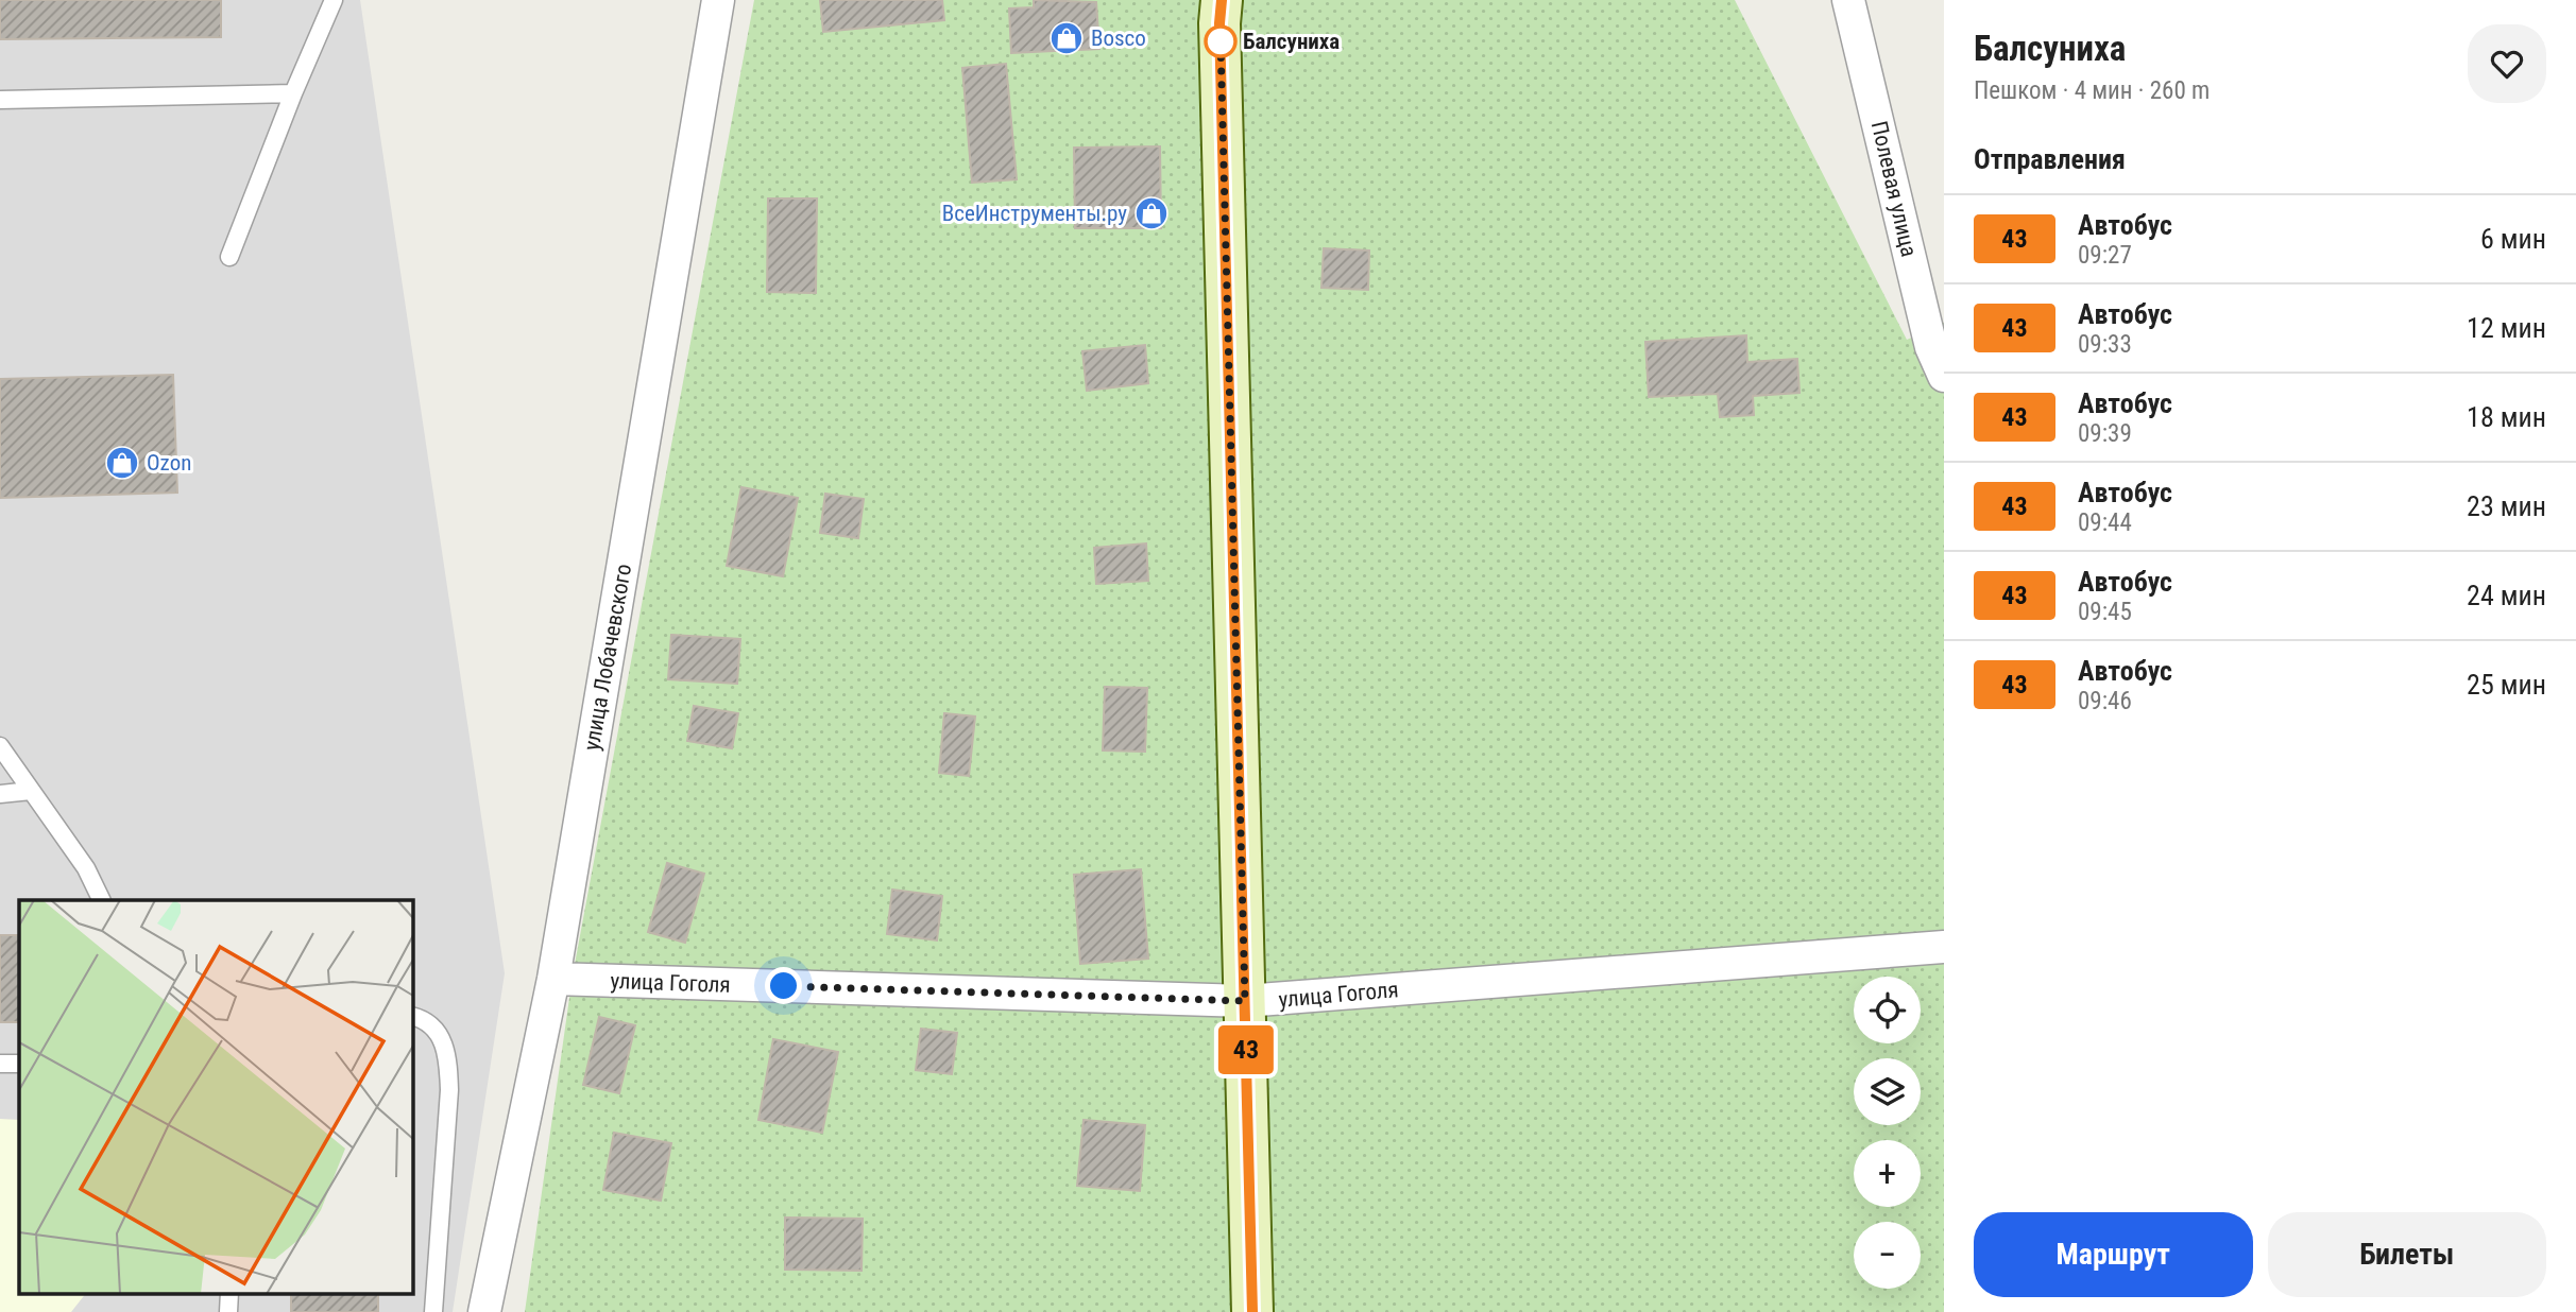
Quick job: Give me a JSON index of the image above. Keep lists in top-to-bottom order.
{
  "streets": {
    "street": ["Полевая улица", "улица Лобачевского", "улица Гоголя"]
  },
  "crossings": [
    ["улица Лобачевского", "улица Гоголя"]
  ],
  "places": {
    "shop": ["Bosco", "ВсеИнструменты.ру", "Ozon"],
    "other": ["Балсуниха"]
  },
  "lines": ["bus line 43"],
  "page": {
    "on_map": "43",
    "heading": [
      ["Балсуниха", "Пешком · 4 мин · 260 m"],
      "Отправления"
    ],
    "list": [
      {
        "mark": "43",
        "name": "Автобус",
        "note": "09:27",
        "value": "6 мин"
      },
      {
        "mark": "43",
        "name": "Автобус",
        "note": "09:33",
        "value": "12 мин"
      },
      {
        "mark": "43",
        "name": "Автобус",
        "note": "09:39",
        "value": "18 мин"
      },
      {
        "mark": "43",
        "name": "Автобус",
        "note": "09:44",
        "value": "23 мин"
      },
      {
        "mark": "43",
        "name": "Автобус",
        "note": "09:45",
        "value": "24 мин"
      },
      {
        "mark": "43",
        "name": "Автобус",
        "note": "09:46",
        "value": "25 мин"
      }
    ],
    "map_buttons": ["+", "−"],
    "buttons": ["Маршрут", "Билеты"]
  }
}
